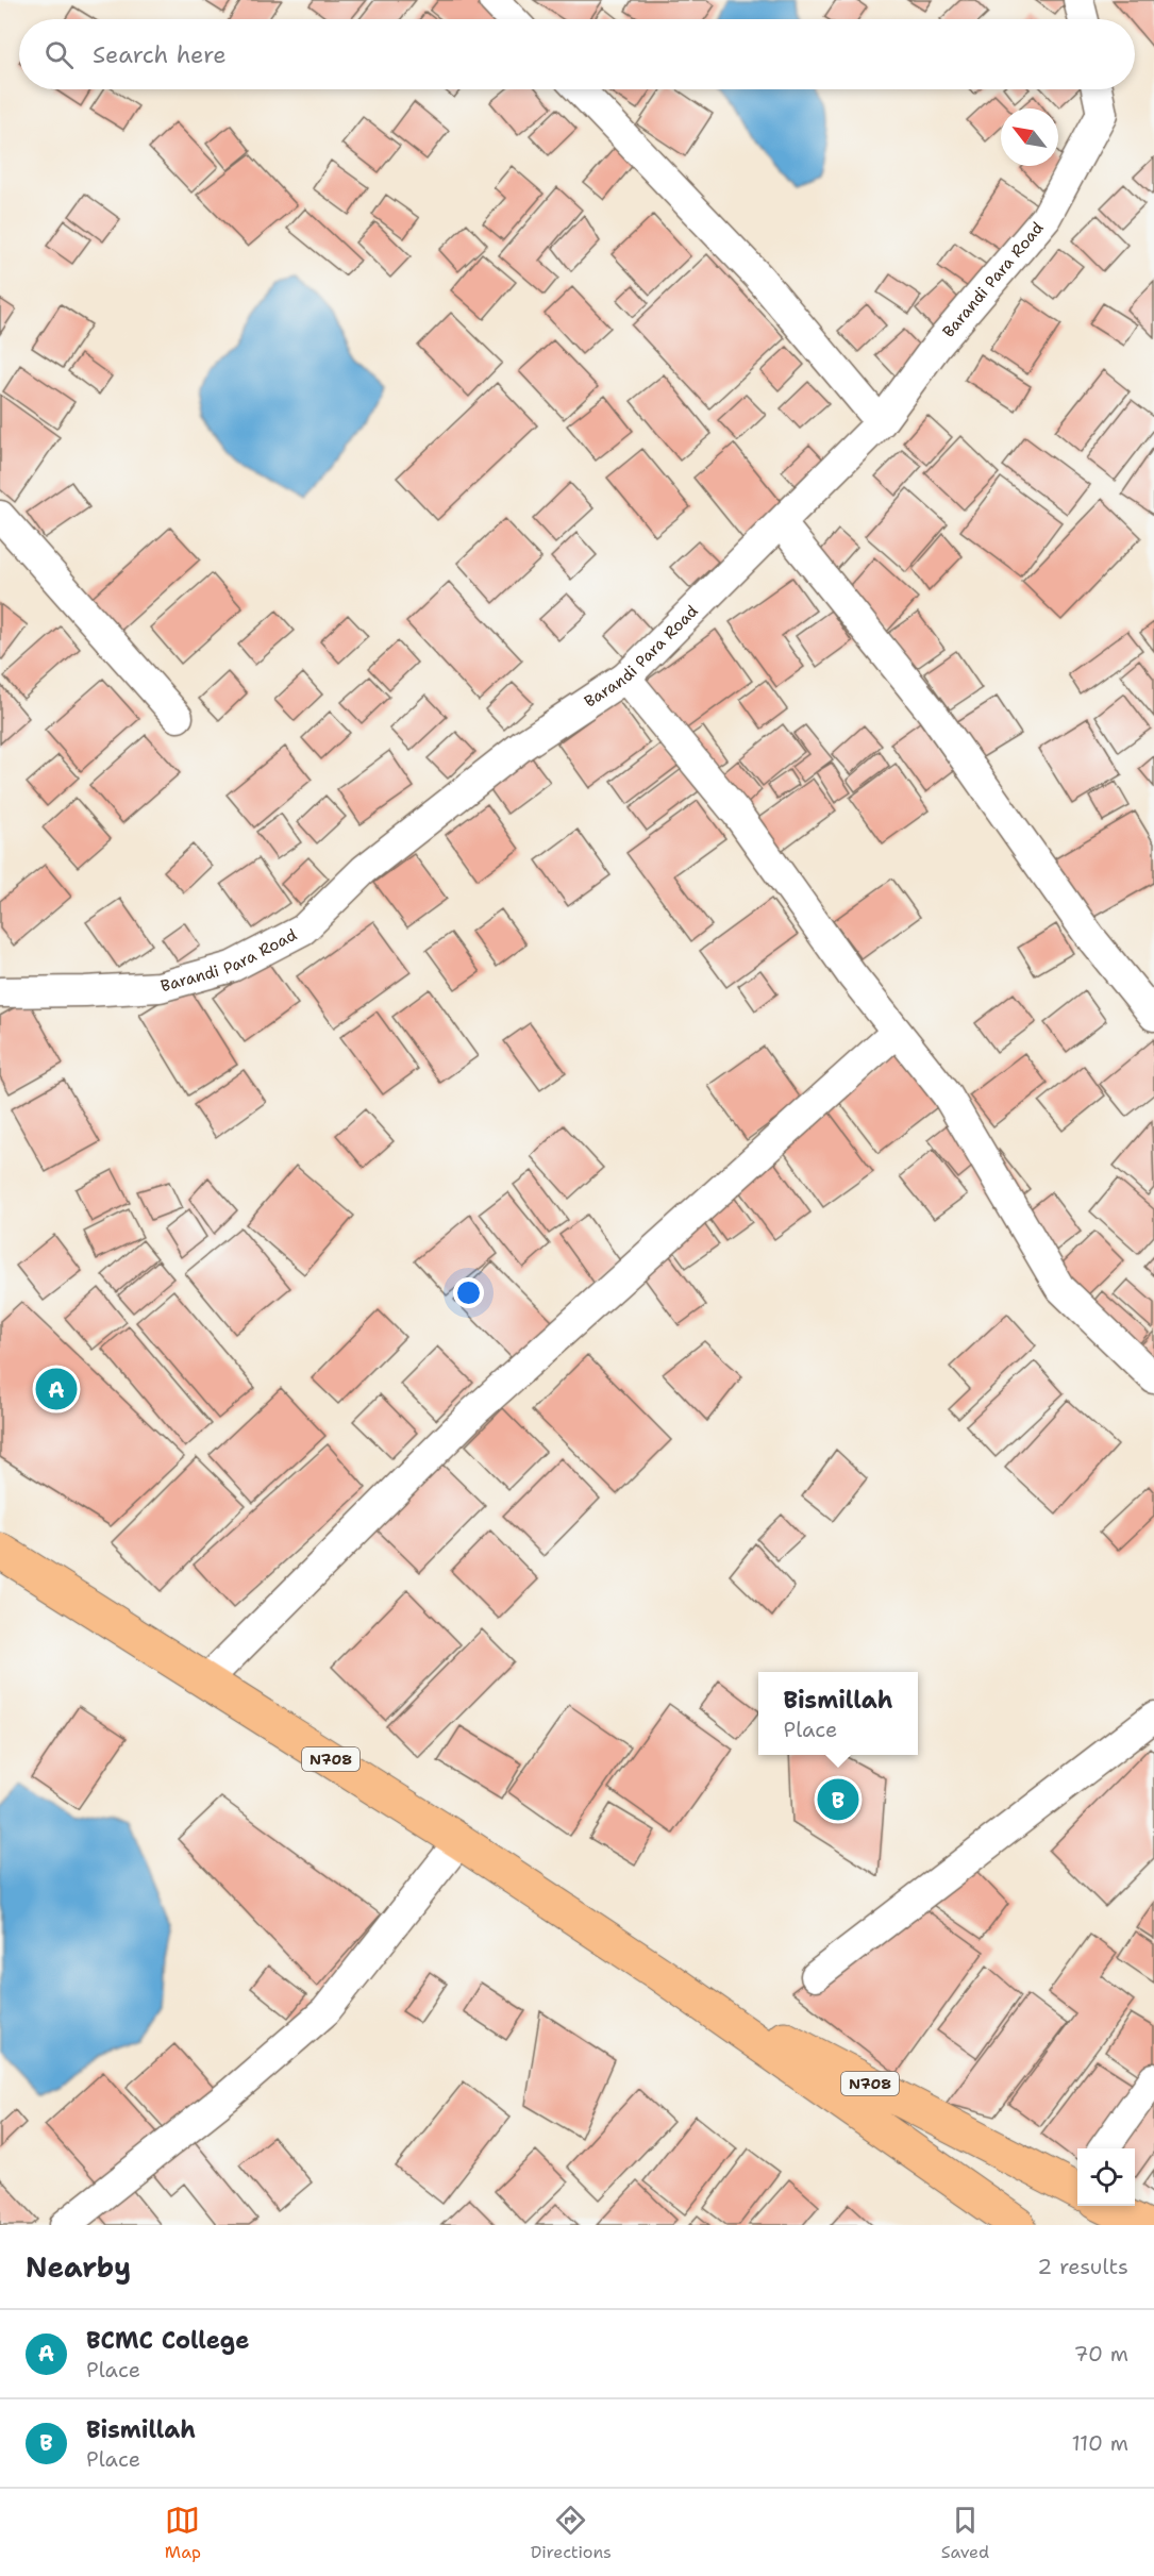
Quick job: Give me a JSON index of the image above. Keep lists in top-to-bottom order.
{
  "streets": {
    "highway": ["N708"],
    "street": ["Barandi Para Road"]
  },
  "north": "top left",
  "page": {
    "search": "Search here",
    "pins": ["A", "B"],
    "popup": ["Bismillah", "Place"],
    "heading": ["Nearby", "2 results"],
    "list": [
      {
        "mark": "A",
        "name": "BCMC College",
        "note": "Place",
        "value": "70 m"
      },
      {
        "mark": "B",
        "name": "Bismillah",
        "note": "Place",
        "value": "110 m"
      }
    ],
    "nav": ["Map", "Directions", "Saved"]
  }
}
